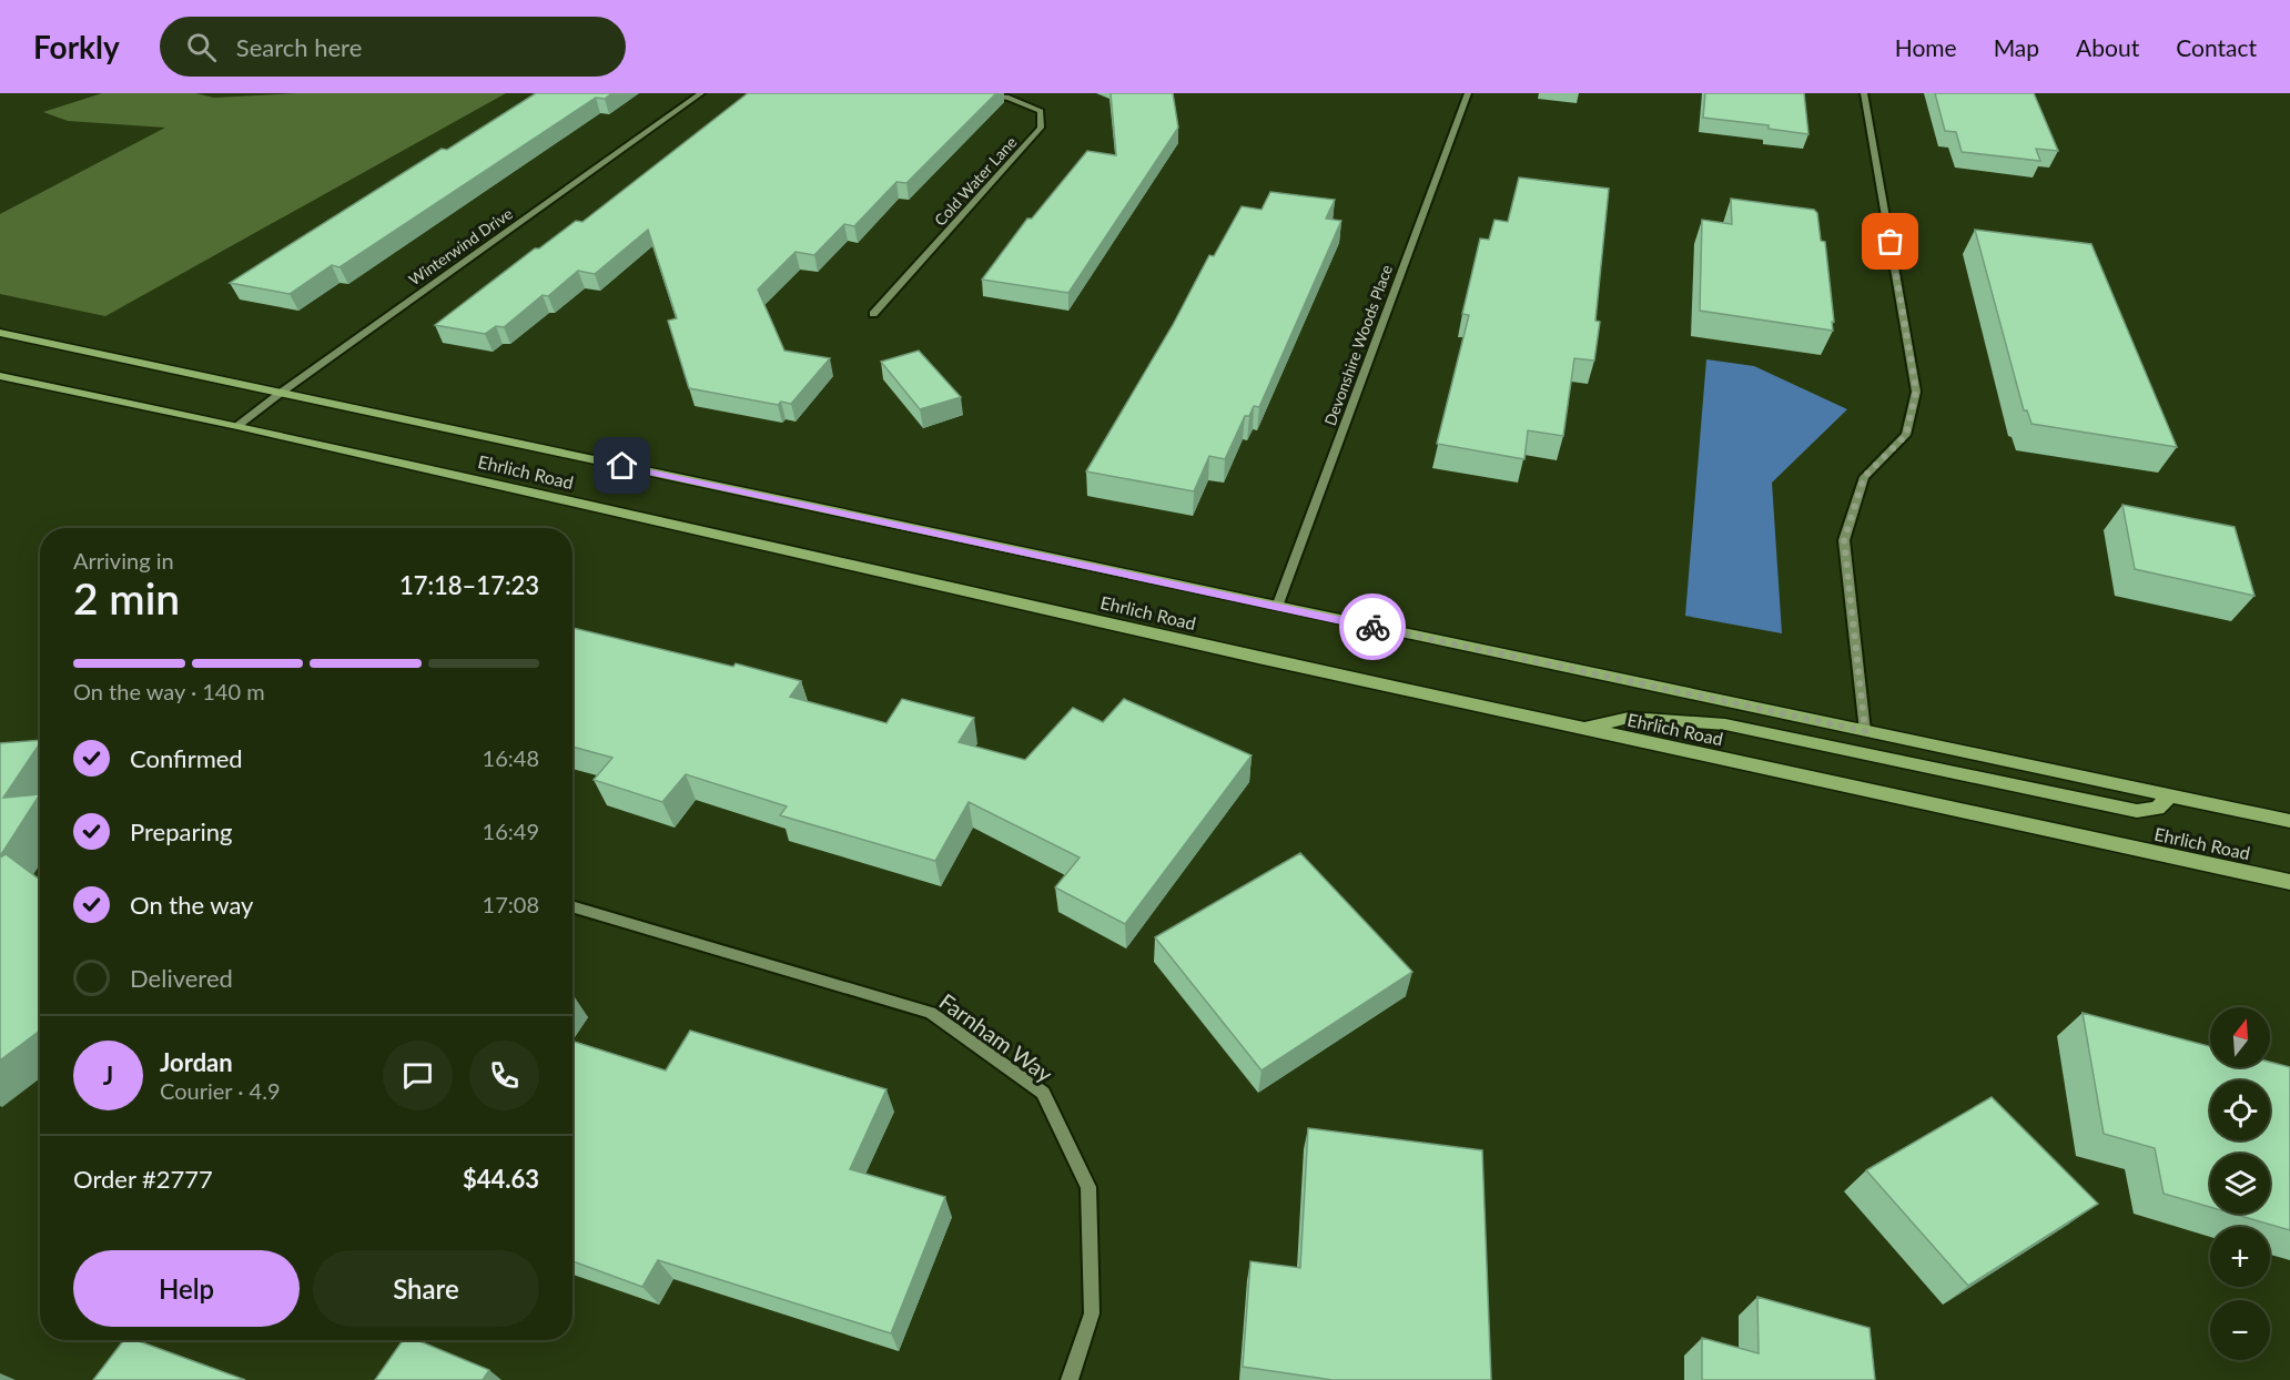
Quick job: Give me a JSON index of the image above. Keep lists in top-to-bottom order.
{
  "streets": {
    "main road": ["Ehrlich Road"],
    "street": [
      "Cold Water Lane",
      "Winterwind Drive",
      "Devonshire Woods Place",
      "Farnham Way"
    ]
  },
  "crossings": [
    ["Winterwind Drive", "Ehrlich Road"],
    ["Devonshire Woods Place", "Ehrlich Road"]
  ],
  "north": "top",
  "page": {
    "header": "Forkly",
    "search": "Search here",
    "nav": [
      "Home",
      "Map",
      "About",
      "Contact"
    ],
    "heading": ["2 min", "Arriving in", "17:18–17:23"],
    "panel": [
      "Jordan",
      "Courier · 4.9",
      "Order #2777",
      "$44.63"
    ],
    "bar": "On the way · 140 m",
    "list": [
      ["Confirmed", "16:48"],
      ["Preparing", "16:49"],
      ["On the way", "17:08"],
      "Delivered"
    ],
    "map_buttons": ["+", "−"],
    "round": "J",
    "buttons": ["Help", "Share"]
  }
}
